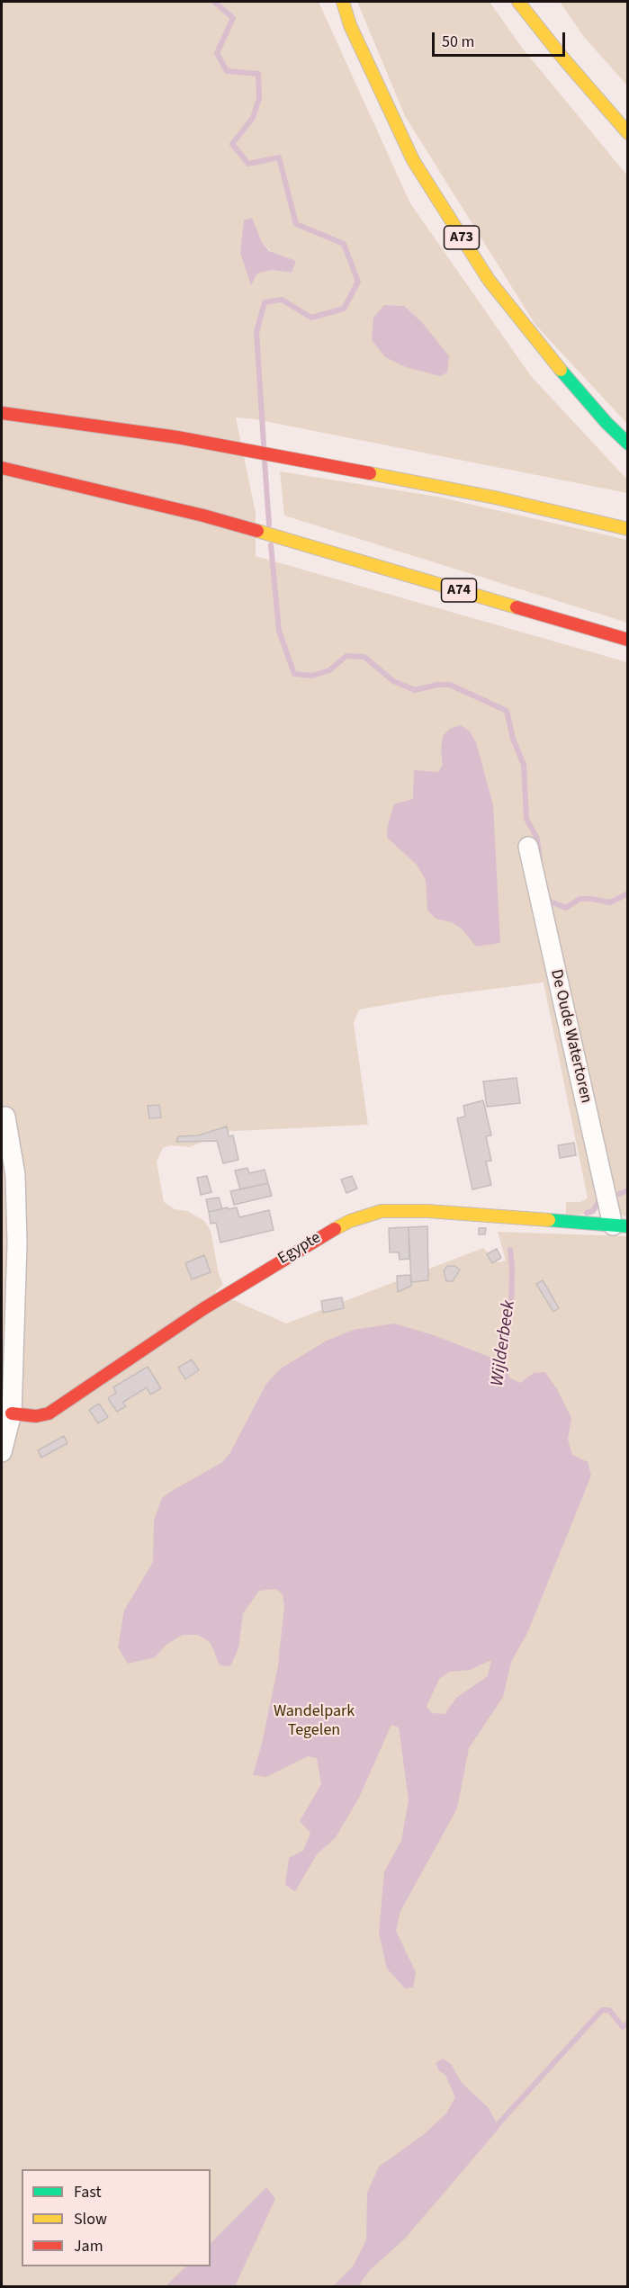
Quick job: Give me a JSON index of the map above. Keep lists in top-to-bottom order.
{
  "streets": {
    "main road": ["A73", "A74", "Egypte"],
    "street": ["De Oude Watertoren"]
  },
  "crossings": [
    ["De Oude Watertoren", "Egypte"]
  ],
  "water": ["Wijlderbeek"],
  "parks": ["Wandelpark Tegelen"],
  "legend": ["Fast", "Slow", "Jam"],
  "scale_bar": "50 m"
}
